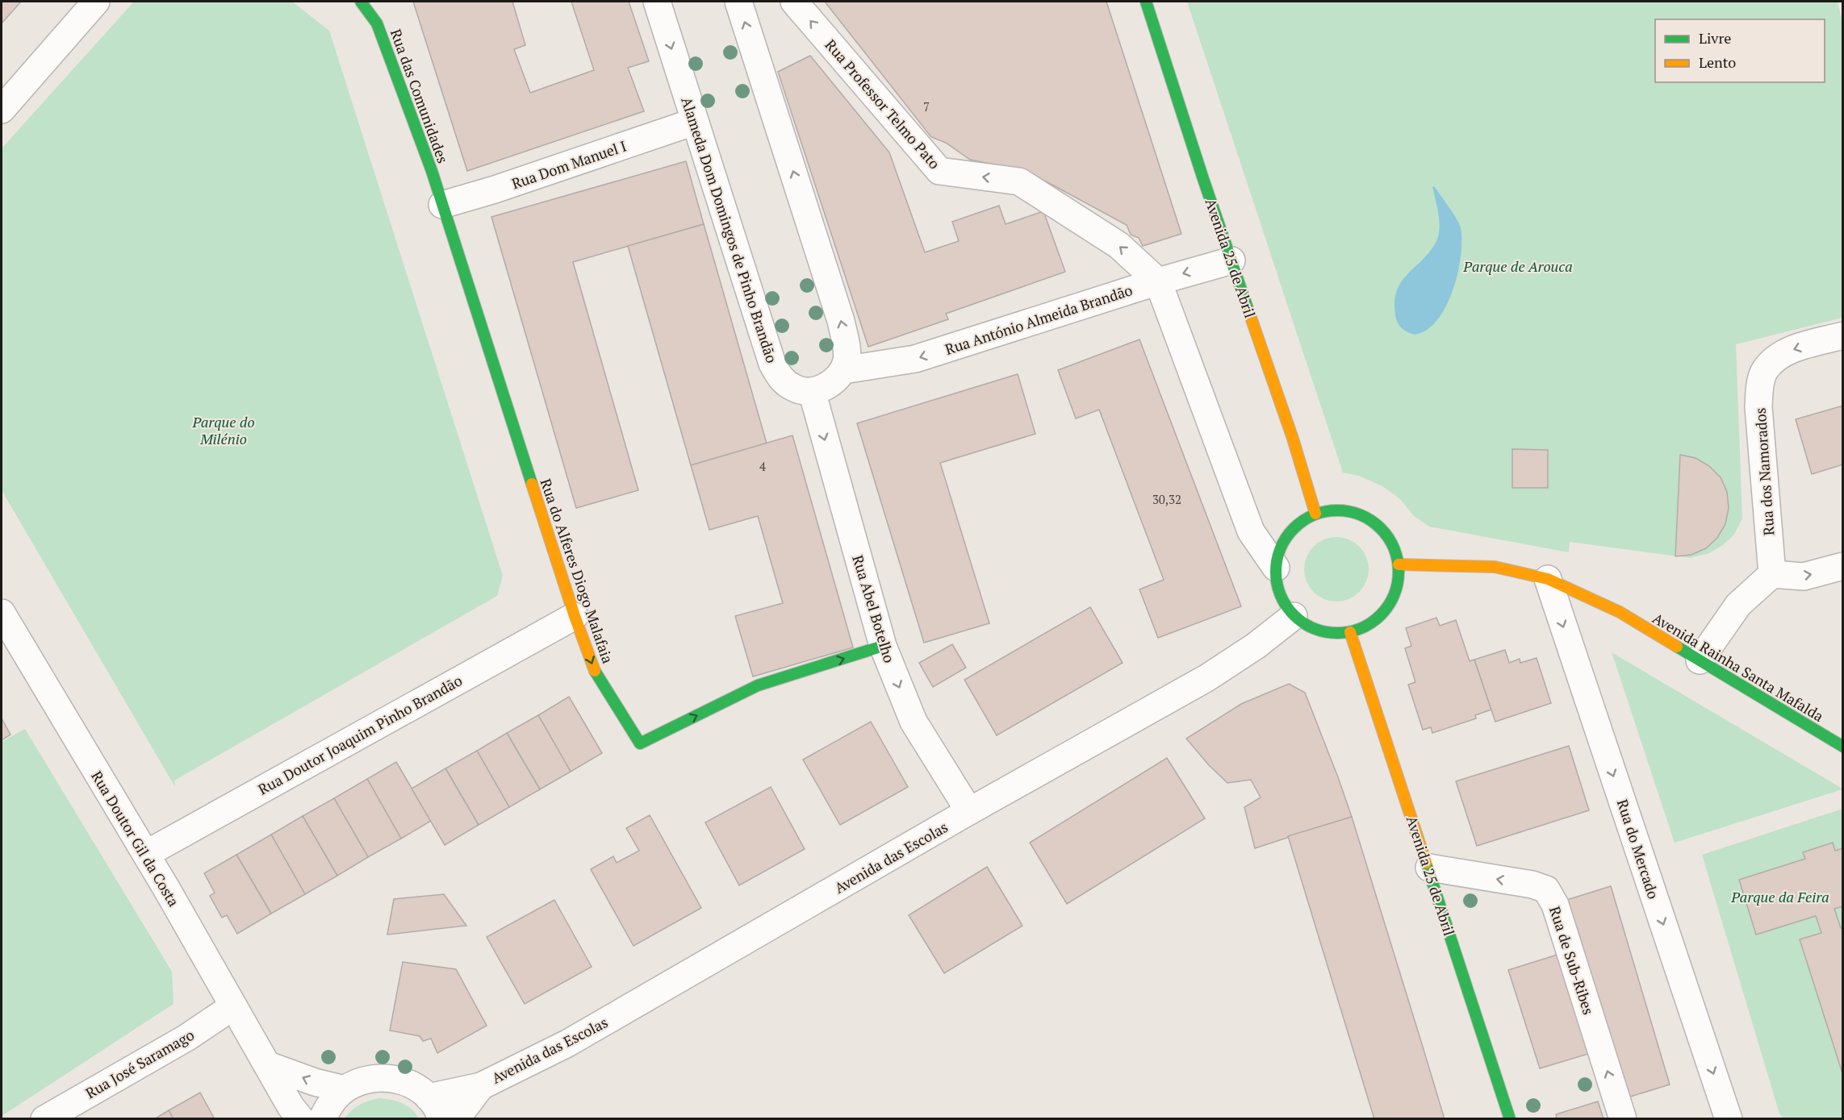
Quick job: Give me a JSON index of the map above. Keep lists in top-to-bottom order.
{
  "streets": {
    "main road": [
      "Rua das Comunidades",
      "Avenida 25 de Abril",
      "Rua do Alferes Diogo Malafaia",
      "Avenida Rainha Santa Mafalda"
    ],
    "street": [
      "Rua Professor Telmo Pato",
      "Rua Dom Manuel I",
      "Alameda Dom Domingos de Pinho Brandão",
      "Rua António Almeida Brandão",
      "Rua dos Namorados",
      "Rua Abel Botelho",
      "Rua Doutor Joaquim Pinho Brandão",
      "Rua Doutor Gil da Costa",
      "Rua do Mercado",
      "Avenida das Escolas",
      "Rua de Sub-Ribes",
      "Rua José Saramago"
    ]
  },
  "crossings": [
    ["Rua das Comunidades", "Rua Dom Manuel I"],
    ["Rua das Comunidades", "Rua do Alferes Diogo Malafaia"],
    ["Rua Professor Telmo Pato", "Rua António Almeida Brandão"],
    ["Rua Dom Manuel I", "Alameda Dom Domingos de Pinho Brandão"],
    ["Rua Dom Manuel I", "Rua do Alferes Diogo Malafaia"],
    ["Alameda Dom Domingos de Pinho Brandão", "Rua Abel Botelho"],
    ["Avenida 25 de Abril", "Rua António Almeida Brandão"],
    ["Avenida 25 de Abril", "Avenida Rainha Santa Mafalda"],
    ["Avenida 25 de Abril", "Avenida das Escolas"],
    ["Avenida 25 de Abril", "Rua de Sub-Ribes"],
    ["Rua do Alferes Diogo Malafaia", "Rua Abel Botelho"],
    ["Rua do Alferes Diogo Malafaia", "Rua Doutor Joaquim Pinho Brandão"],
    ["Rua Abel Botelho", "Avenida das Escolas"],
    ["Avenida Rainha Santa Mafalda", "Rua do Mercado"],
    ["Avenida Rainha Santa Mafalda", "Avenida das Escolas"],
    ["Rua Doutor Joaquim Pinho Brandão", "Rua Doutor Gil da Costa"],
    ["Rua Doutor Gil da Costa", "Rua José Saramago"]
  ],
  "one_way": [
    "Rua Professor Telmo Pato",
    "Rua António Almeida Brandão",
    "Rua dos Namorados",
    "Rua Abel Botelho",
    "Rua do Mercado",
    "Rua de Sub-Ribes"
  ],
  "parks": ["Parque de Arouca", "Parque do Milénio", "Parque da Feira"],
  "house_numbers": ["7", "4", "30,32"],
  "legend": ["Livre", "Lento"]
}
